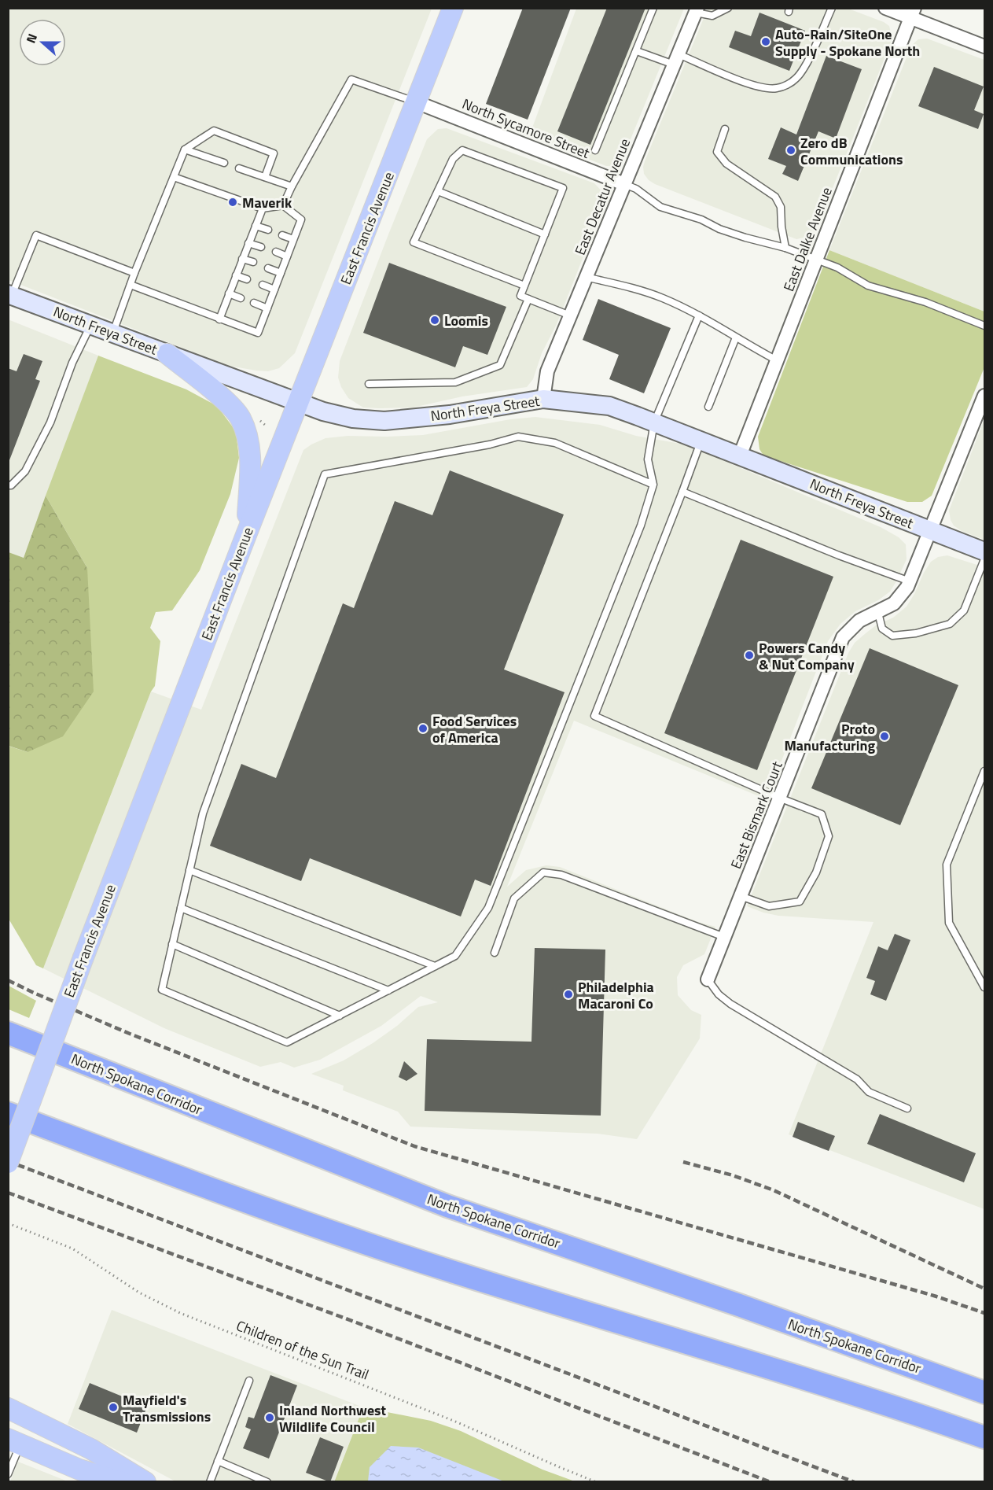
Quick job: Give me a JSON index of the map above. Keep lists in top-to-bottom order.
{
  "streets": {
    "highway": ["North Spokane Corridor"],
    "main road": ["East Francis Avenue"],
    "street": [
      "North Sycamore Street",
      "East Decatur Avenue",
      "East Dalke Avenue",
      "North Freya Street",
      "East Bismark Court"
    ],
    "path": ["Children of the Sun Trail"]
  },
  "crossings": [
    ["North Sycamore Street", "East Decatur Avenue"],
    ["North Sycamore Street", "East Francis Avenue"],
    ["East Decatur Avenue", "North Freya Street"],
    ["East Francis Avenue", "North Freya Street"],
    ["East Dalke Avenue", "North Freya Street"],
    ["North Freya Street", "East Bismark Court"]
  ],
  "places": [
    "Auto-Rain/SiteOne Supply - Spokane North",
    "Zero dB Communications",
    "Maverik",
    "Loomis",
    "Powers Candy & Nut Company",
    "Food Services of America",
    "Proto Manufacturing",
    "Philadelphia Macaroni Co",
    "Mayfield's Transmissions",
    "Inland Northwest Wildlife Council"
  ],
  "north": "left"
}
